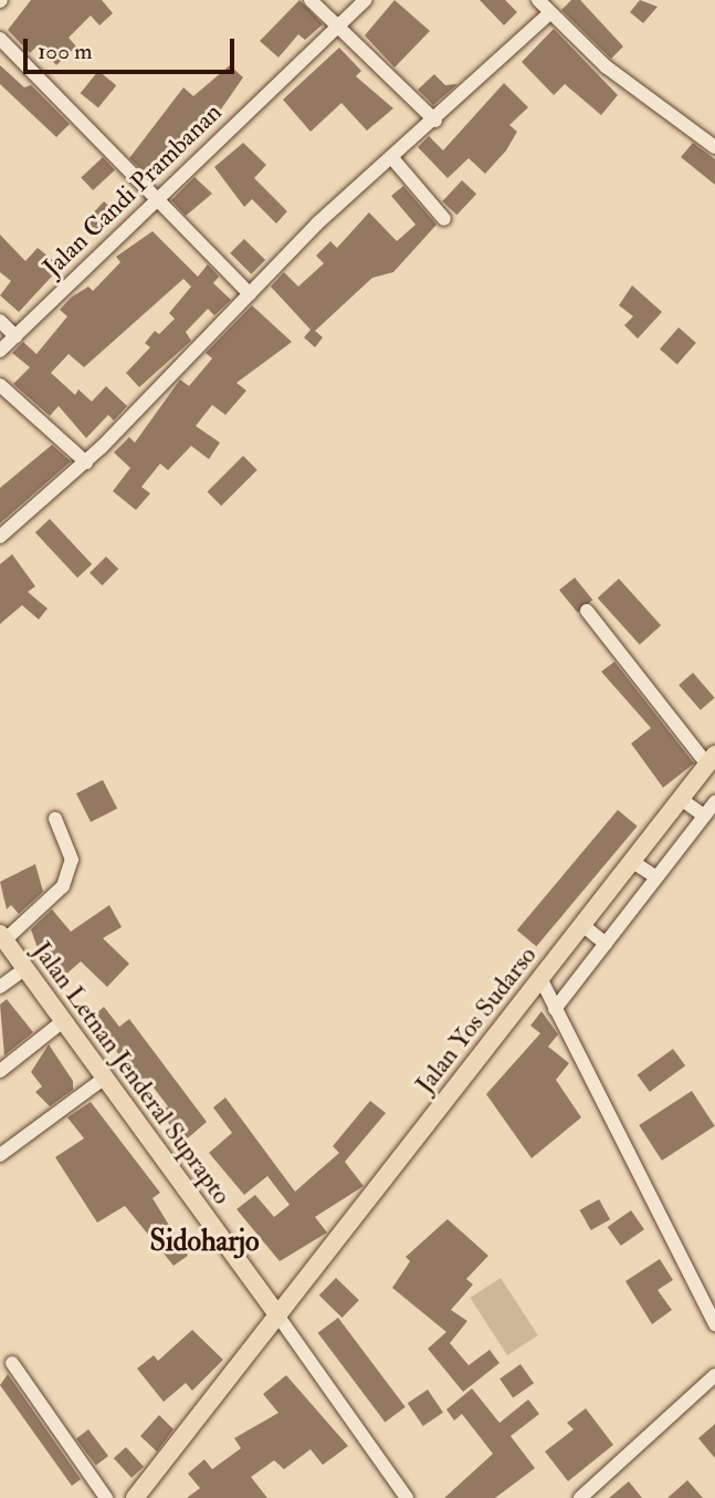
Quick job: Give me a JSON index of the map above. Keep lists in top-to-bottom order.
{
  "streets": {
    "main road": ["Jalan Yos Sudarso", "Jalan Letnan Jenderal Suprapto"],
    "street": ["Jalan Candi Prambanan"]
  },
  "crossings": [
    ["Jalan Yos Sudarso", "Jalan Letnan Jenderal Suprapto"]
  ],
  "districts": ["Sidoharjo"],
  "scale_bar": "100 m"
}
